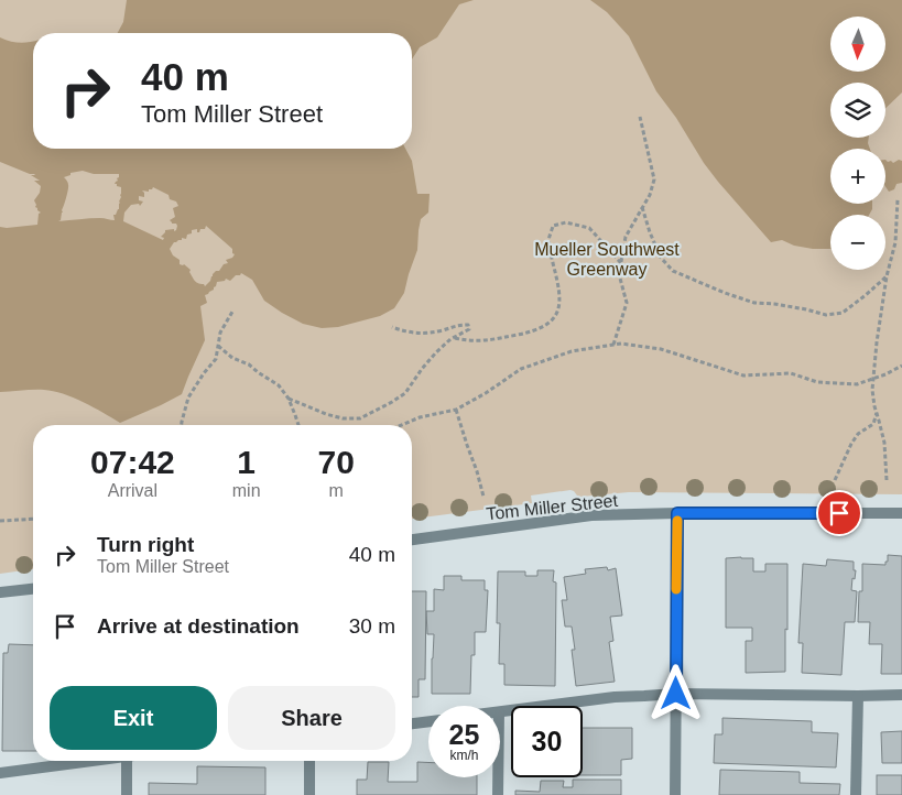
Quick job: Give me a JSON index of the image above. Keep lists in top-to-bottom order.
{
  "streets": {
    "street": ["Tom Miller Street"]
  },
  "parks": ["Mueller Southwest Greenway"],
  "north": "bottom",
  "page": {
    "map_buttons": ["+", "−"],
    "turn": ["40 m", "Tom Miller Street"],
    "eta": [
      "07:42",
      "Arrival",
      "1",
      "min",
      "70",
      "m"
    ],
    "list": [
      {
        "name": "Turn right",
        "note": "Tom Miller Street",
        "value": "40 m"
      },
      {
        "name": "Arrive at destination",
        "value": "30 m"
      }
    ],
    "buttons": ["Exit", "Share"],
    "speed": "25 km/h",
    "limit": "30"
  }
}
